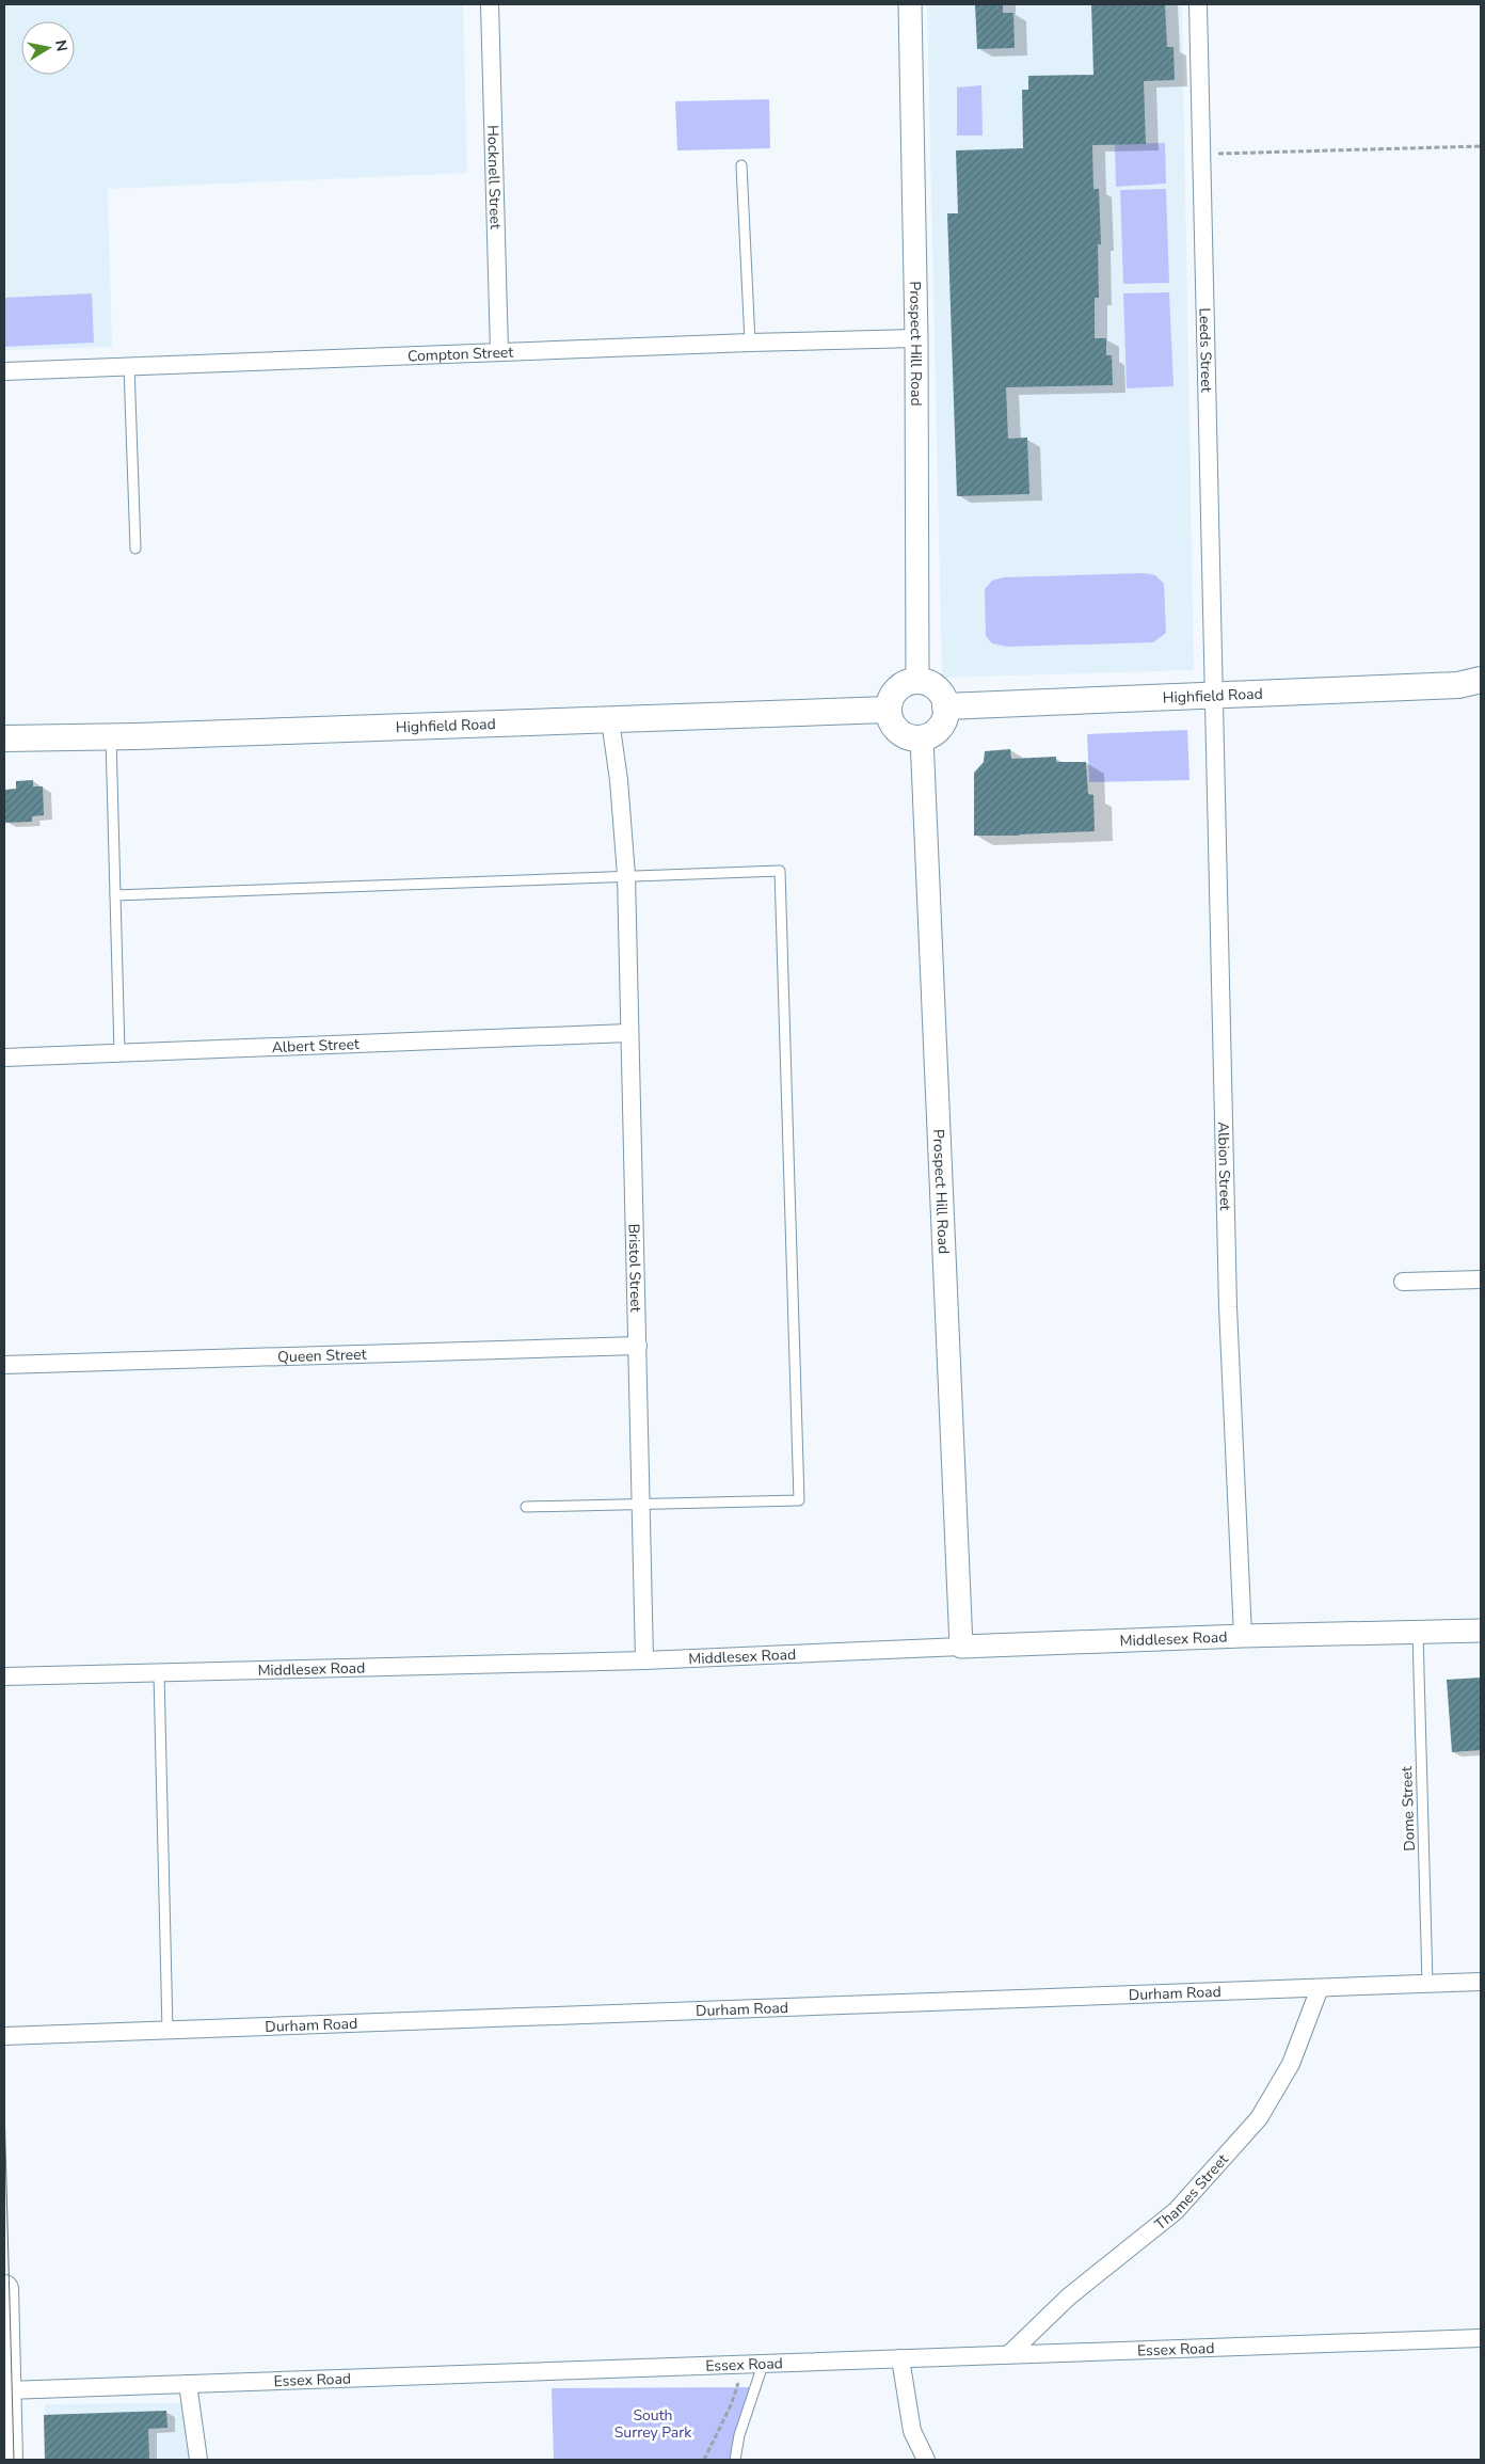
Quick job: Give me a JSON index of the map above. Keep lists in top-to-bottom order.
{
  "streets": {
    "main road": ["Highfield Road"],
    "street": [
      "Hocknell Street",
      "Prospect Hill Road",
      "Leeds Street",
      "Compton Street",
      "Albert Street",
      "Albion Street",
      "Bristol Street",
      "Queen Street",
      "Middlesex Road",
      "Durham Road",
      "Thames Street",
      "Essex Road"
    ],
    "lane": ["Dome Street"]
  },
  "crossings": [
    ["Hocknell Street", "Compton Street"],
    ["Prospect Hill Road", "Compton Street"],
    ["Prospect Hill Road", "Highfield Road"],
    ["Prospect Hill Road", "Middlesex Road"],
    ["Leeds Street", "Highfield Road"],
    ["Leeds Street", "Albion Street"],
    ["Highfield Road", "Albion Street"],
    ["Highfield Road", "Bristol Street"],
    ["Albert Street", "Bristol Street"],
    ["Albion Street", "Middlesex Road"],
    ["Bristol Street", "Queen Street"],
    ["Bristol Street", "Middlesex Road"],
    ["Middlesex Road", "Dome Street"],
    ["Dome Street", "Durham Road"],
    ["Durham Road", "Thames Street"],
    ["Thames Street", "Essex Road"]
  ],
  "parks": ["South Surrey Park"],
  "north": "right"
}
